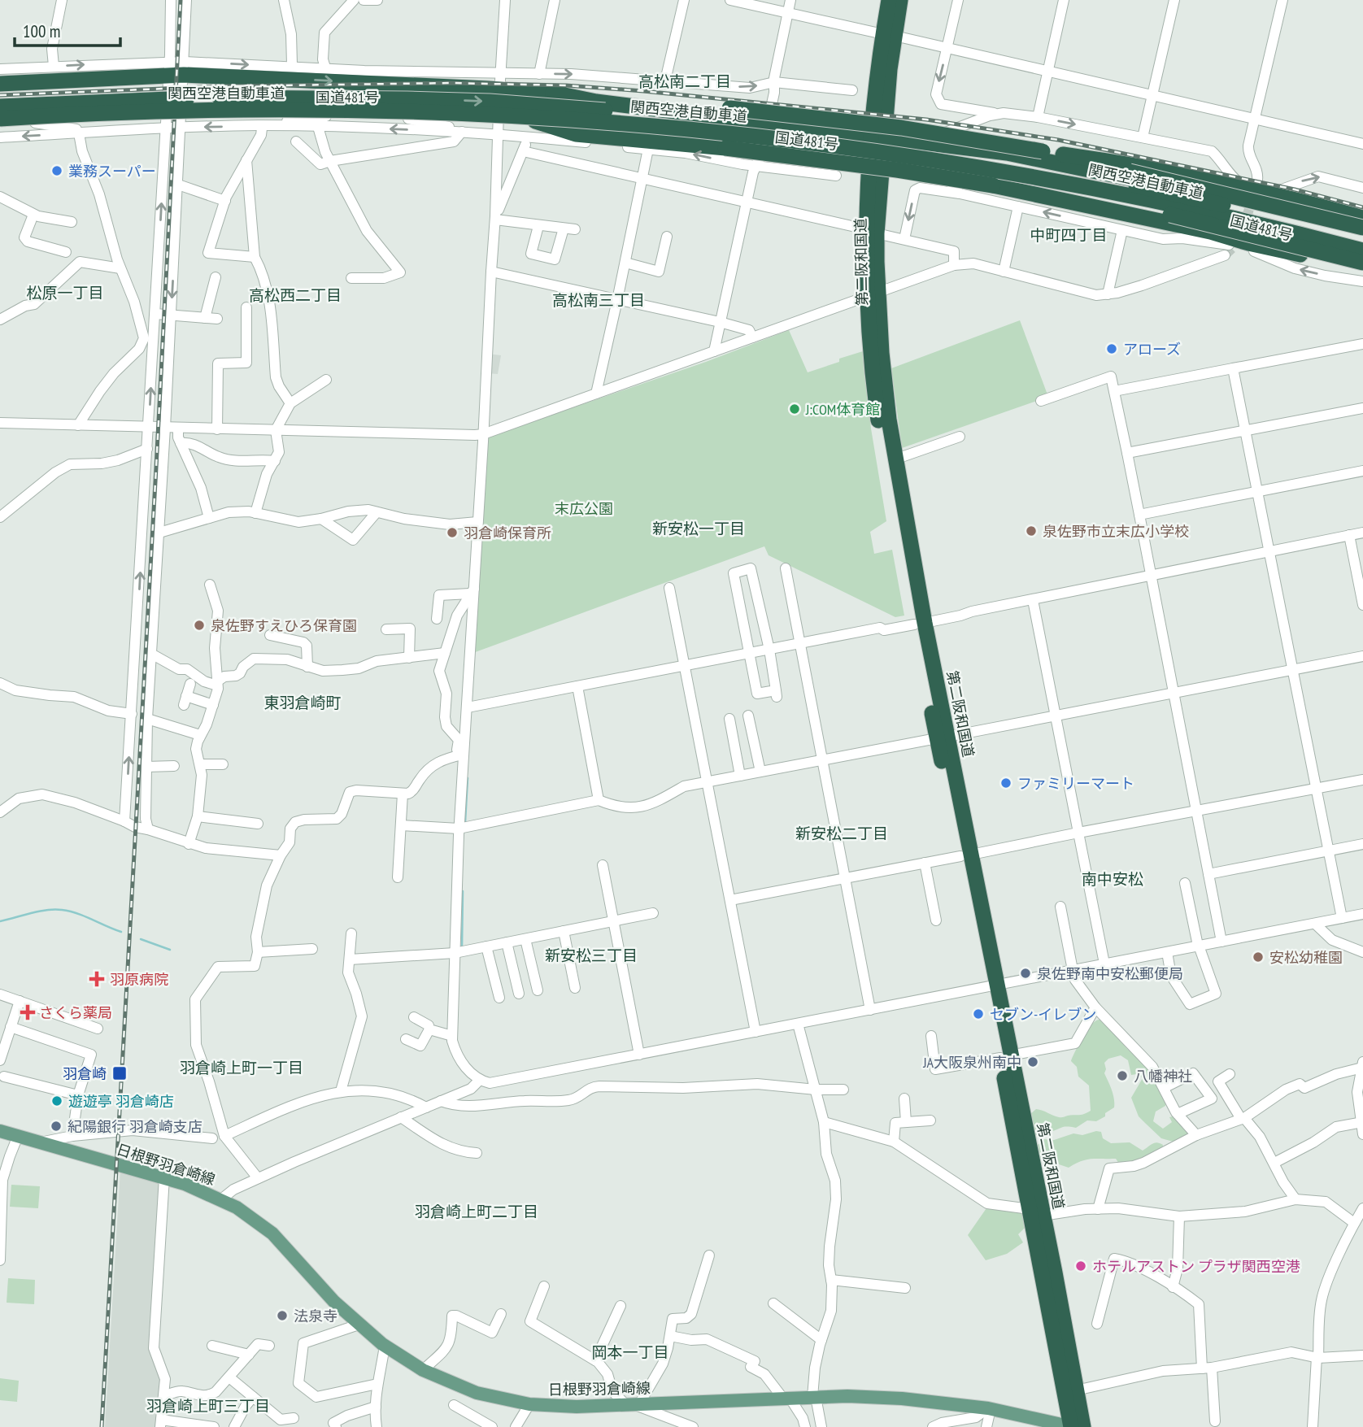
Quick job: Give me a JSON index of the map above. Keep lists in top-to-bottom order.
{
  "streets": {
    "highway": ["関西空港自動車道", "国道481号", "第二阪和国道"],
    "main road": ["日根野羽倉崎線"]
  },
  "crossings": [
    ["関西空港自動車道", "国道481号"],
    ["第二阪和国道", "日根野羽倉崎線"]
  ],
  "districts": [
    "高松南二丁目",
    "中町四丁目",
    "松原一丁目",
    "高松西二丁目",
    "高松南三丁目",
    "新安松一丁目",
    "東羽倉崎町",
    "新安松二丁目",
    "南中安松",
    "新安松三丁目",
    "羽倉崎上町一丁目",
    "羽倉崎上町二丁目",
    "岡本一丁目",
    "羽倉崎上町三丁目"
  ],
  "parks": ["末広公園"],
  "places": {
    "other": [
      "業務スーパー",
      "アローズ",
      "J:COM体育館",
      "泉佐野市立末広小学校",
      "羽倉崎保育所",
      "泉佐野すえひろ保育園",
      "ファミリーマート",
      "安松幼稚園",
      "泉佐野南中安松郵便局",
      "セブン-イレブン",
      "JA大阪泉州南中",
      "八幡神社",
      "遊遊亭 羽倉崎店",
      "紀陽銀行 羽倉崎支店",
      "ホテルアストン プラザ関西空港",
      "法泉寺"
    ],
    "health": ["羽原病院", "さくら薬局"],
    "transit": ["羽倉崎"]
  },
  "scale_bar": "100 m"
}
